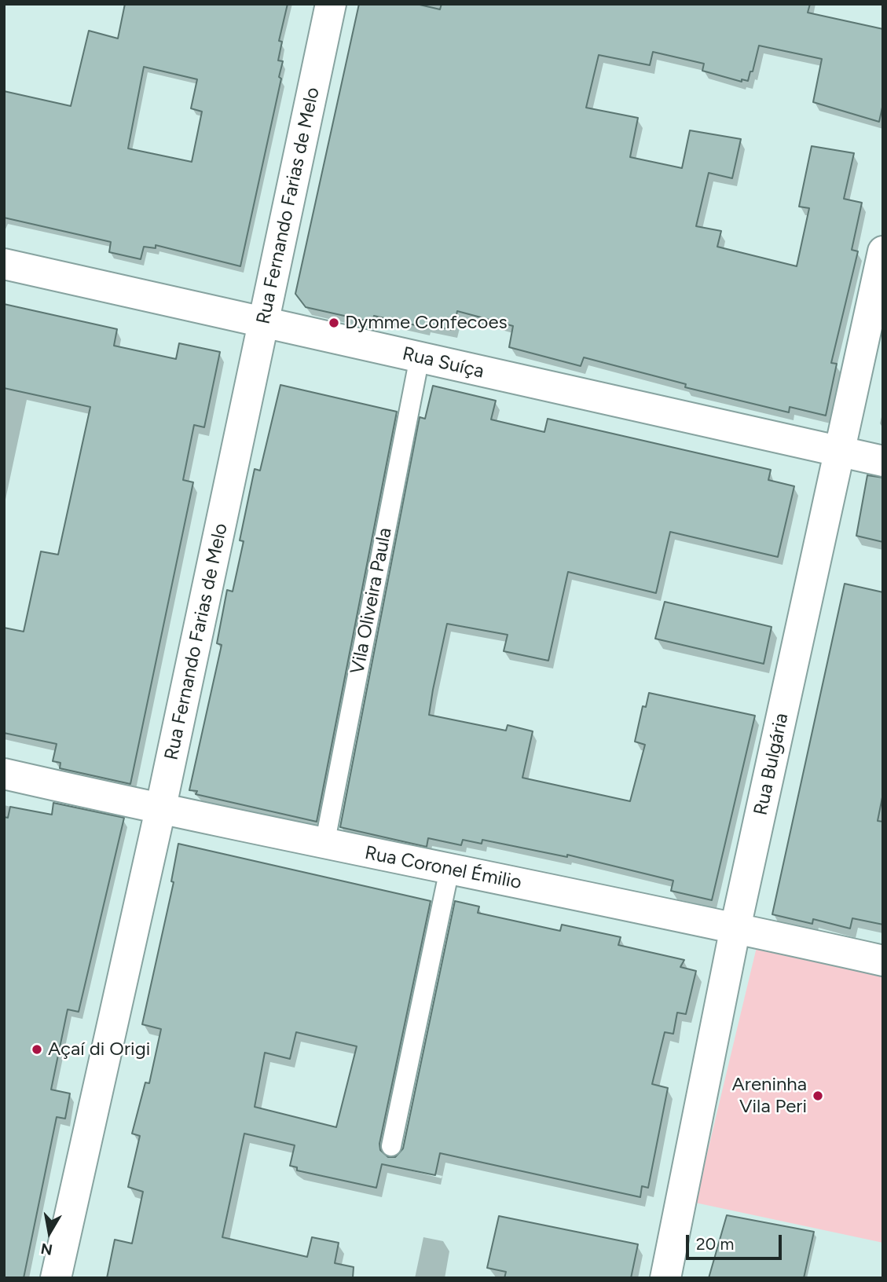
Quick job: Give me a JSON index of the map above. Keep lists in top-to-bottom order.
{
  "streets": {
    "street": [
      "Rua Fernando Farias de Melo",
      "Rua Suíça",
      "Rua Bulgária",
      "Rua Coronel Émilio"
    ],
    "lane": ["Vila Oliveira Paula"]
  },
  "crossings": [
    ["Rua Fernando Farias de Melo", "Rua Suíça"],
    ["Rua Fernando Farias de Melo", "Rua Coronel Émilio"],
    ["Rua Suíça", "Vila Oliveira Paula"],
    ["Rua Suíça", "Rua Bulgária"],
    ["Vila Oliveira Paula", "Rua Coronel Émilio"],
    ["Rua Bulgária", "Rua Coronel Émilio"]
  ],
  "places": ["Dymme Confecoes", "Açaí di Origi", "Areninha Vila Peri"],
  "scale_bar": "20 m",
  "north": "bottom"
}
